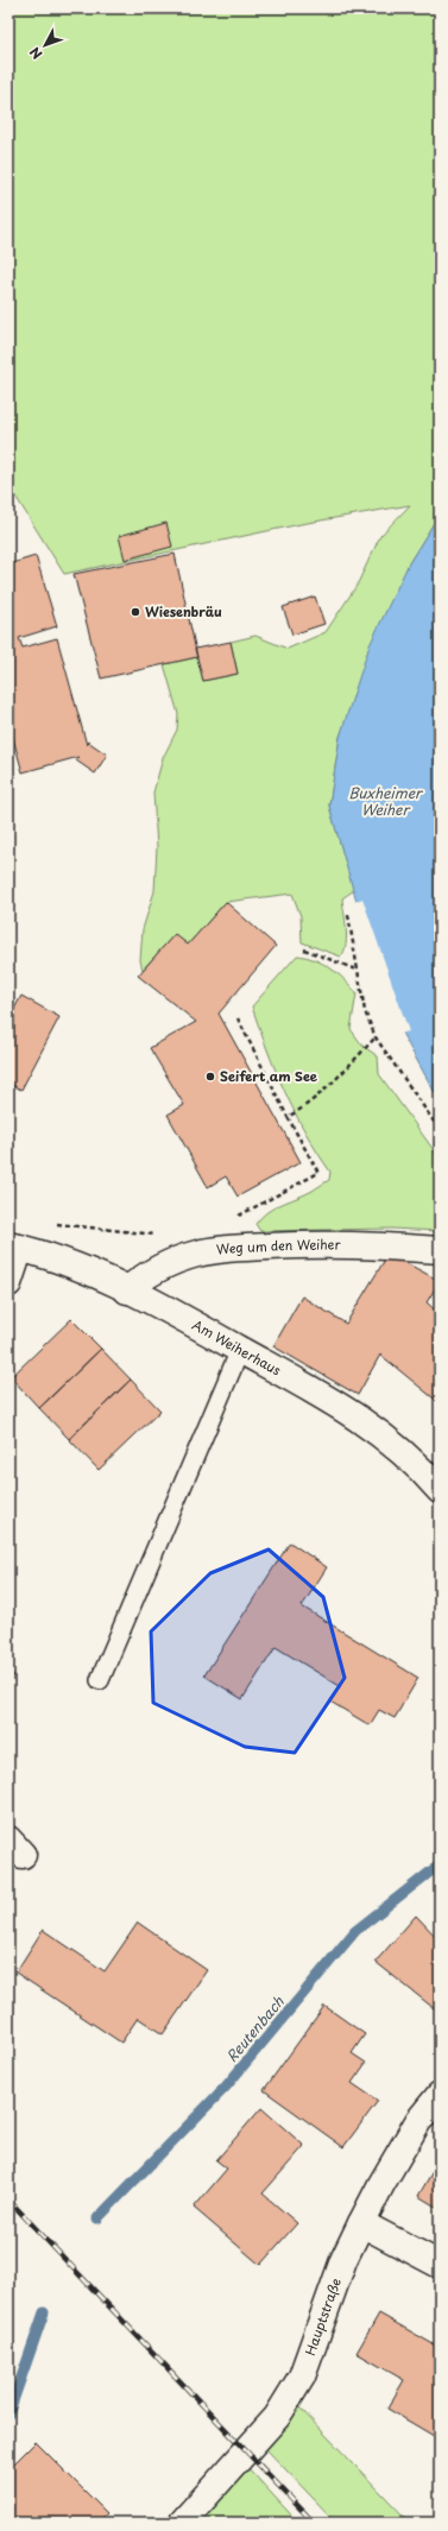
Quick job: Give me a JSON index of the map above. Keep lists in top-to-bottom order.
{
  "streets": {
    "street": ["Weg um den Weiher", "Am Weiherhaus", "Hauptstraße"]
  },
  "crossings": [
    ["Weg um den Weiher", "Am Weiherhaus"]
  ],
  "water": ["Buxheimer Weiher", "Reutenbach"],
  "places": ["Wiesenbräu", "Seifert am See"],
  "north": "bottom left"
}
